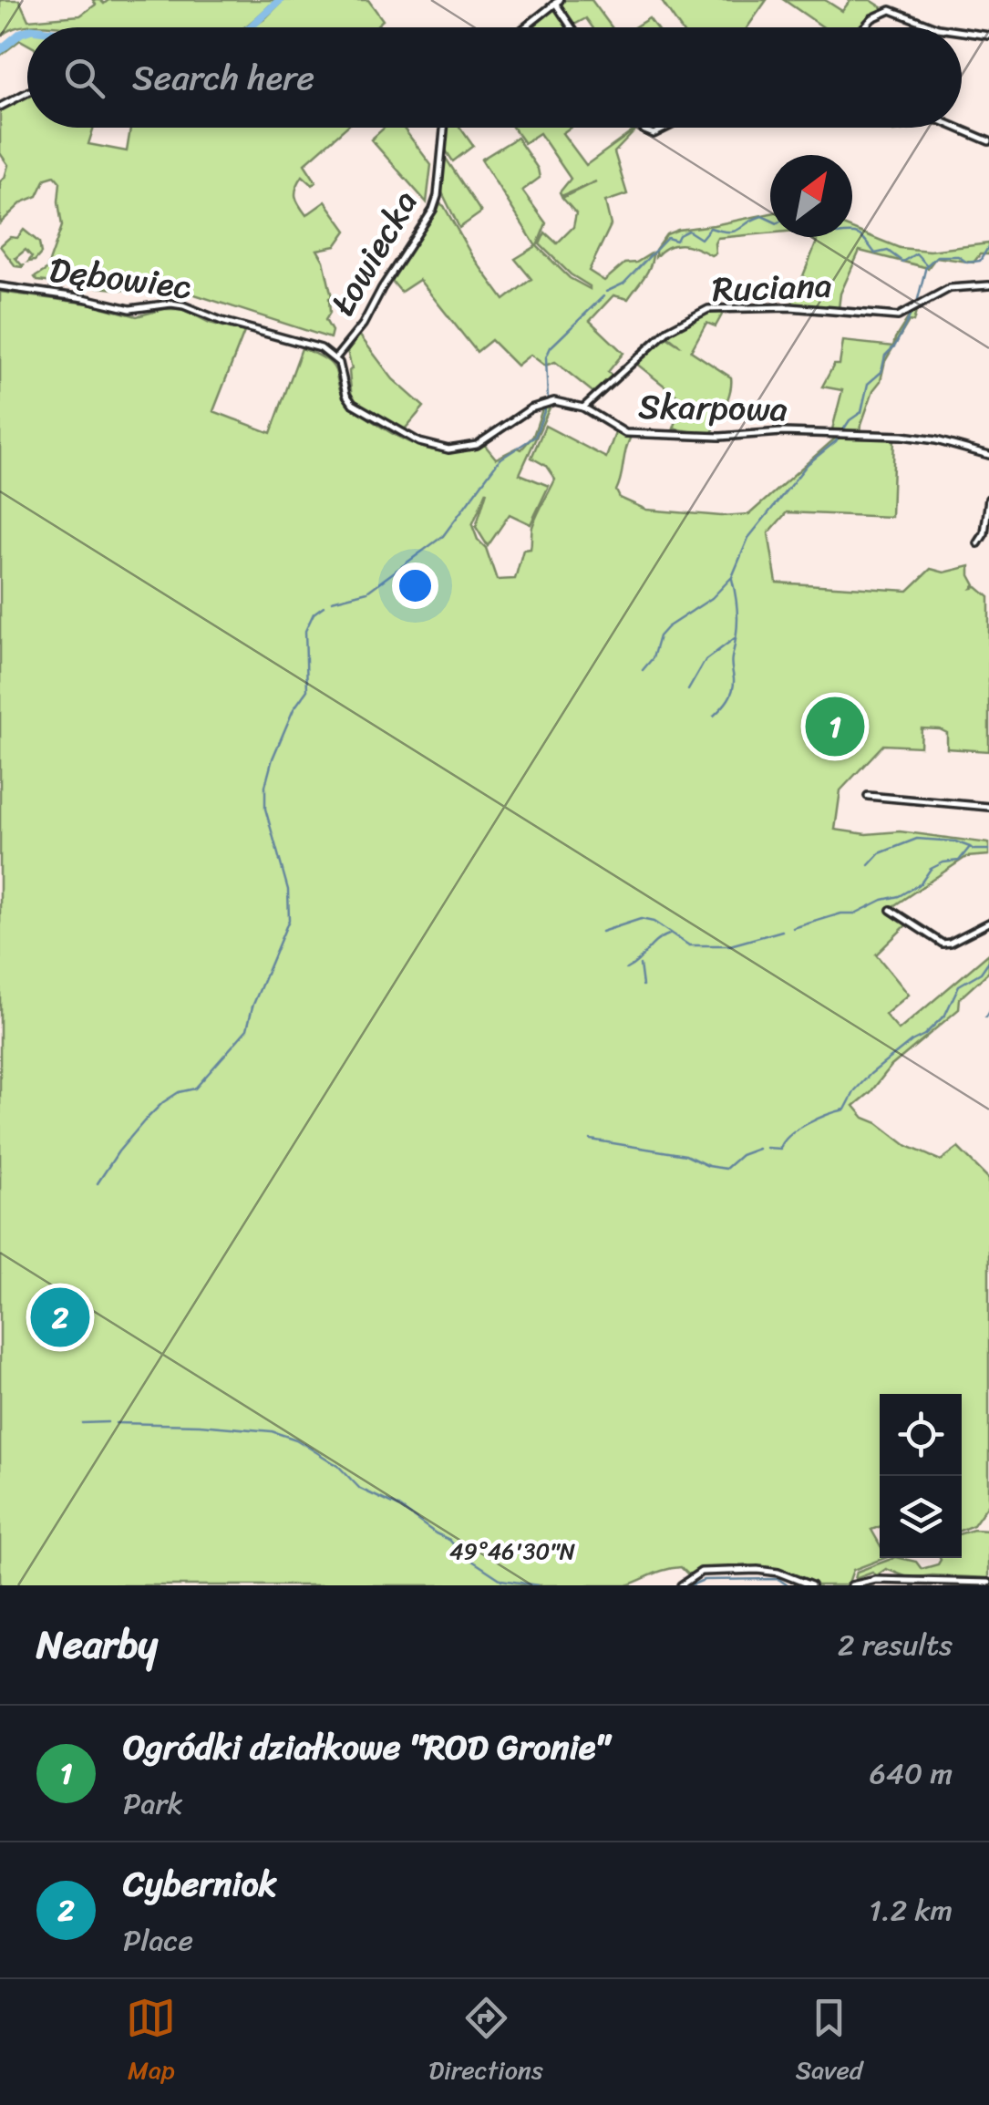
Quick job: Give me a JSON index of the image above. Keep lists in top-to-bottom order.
{
  "streets": {
    "street": [
      "Łowiecka",
      "Dębowiec",
      "Ruciana",
      "Skarpowa"
    ]
  },
  "crossings": [
    ["Łowiecka", "Dębowiec"],
    ["Łowiecka", "Skarpowa"],
    ["Dębowiec", "Skarpowa"],
    ["Ruciana", "Skarpowa"]
  ],
  "north": "top right",
  "page": {
    "search": "Search here",
    "pins": ["1", "2"],
    "heading": ["Nearby", "2 results"],
    "list": [
      {
        "mark": "1",
        "name": "Ogródki działkowe \"ROD Gronie\"",
        "note": "Park",
        "value": "640 m"
      },
      {
        "mark": "2",
        "name": "Cyberniok",
        "note": "Place",
        "value": "1.2 km"
      }
    ],
    "nav": ["Map", "Directions", "Saved"]
  },
  "coordinates": ["49°46'30\"N"]
}
